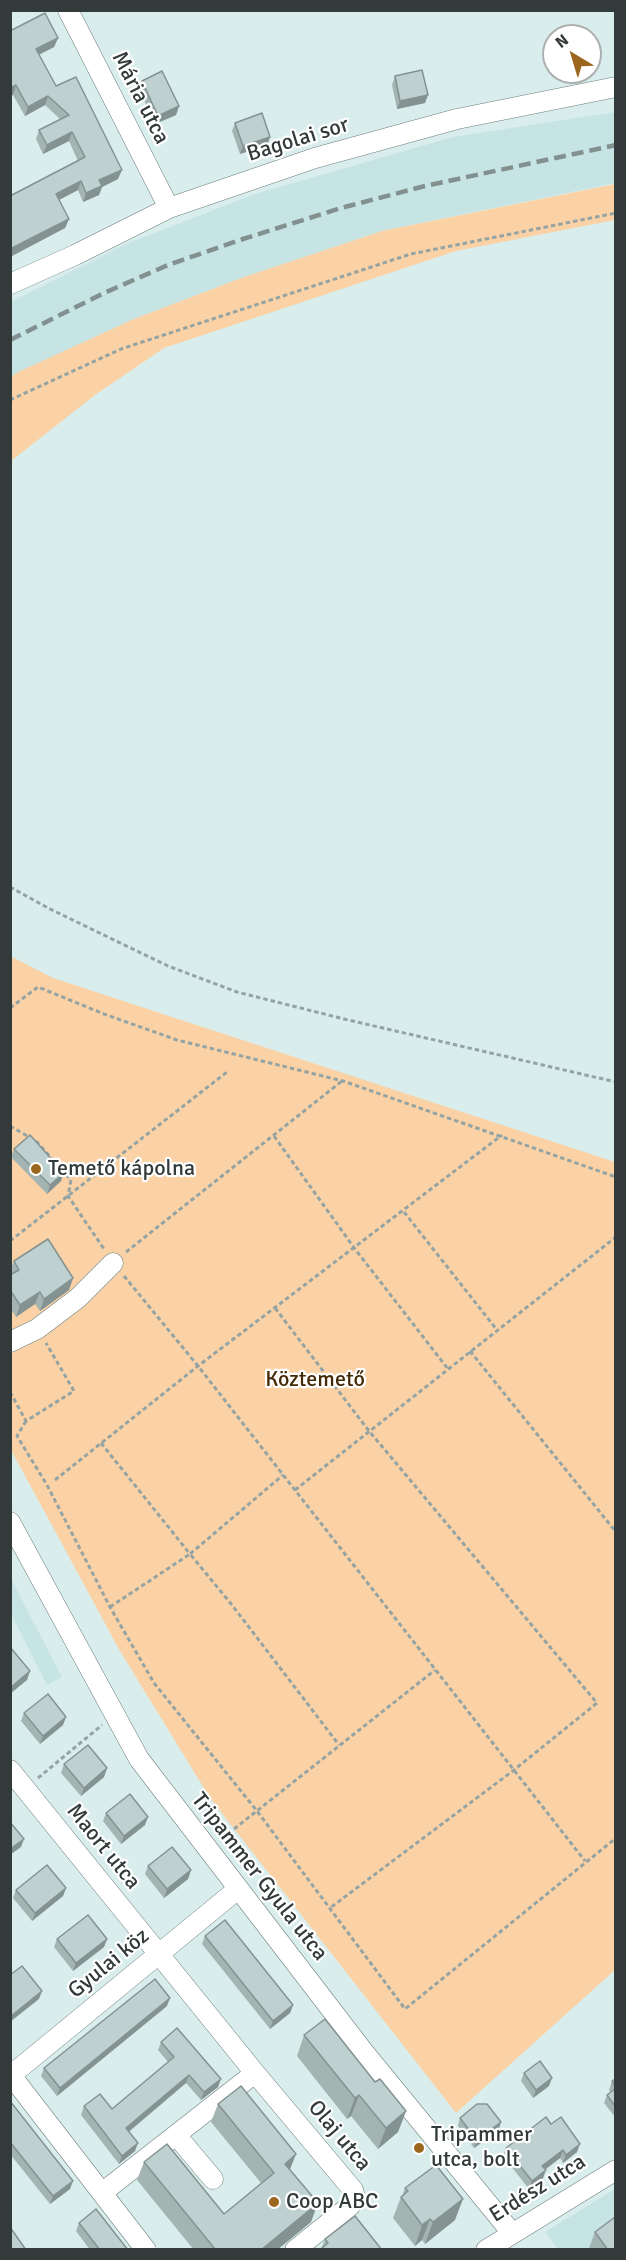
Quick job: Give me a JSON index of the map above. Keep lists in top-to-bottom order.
{
  "streets": {
    "street": [
      "Mária utca",
      "Bagolai sor",
      "Maort utca",
      "Tripammer Gyula utca",
      "Gyulai köz",
      "Olaj utca",
      "Erdész utca"
    ]
  },
  "crossings": [
    ["Mária utca", "Bagolai sor"],
    ["Maort utca", "Gyulai köz"],
    ["Maort utca", "Olaj utca"],
    ["Tripammer Gyula utca", "Gyulai köz"],
    ["Tripammer Gyula utca", "Erdész utca"],
    ["Gyulai köz", "Olaj utca"]
  ],
  "parks": ["Köztemető"],
  "places": ["Temető kápolna", "Tripammer utca, bolt", "Coop ABC"],
  "north": "top left"
}
